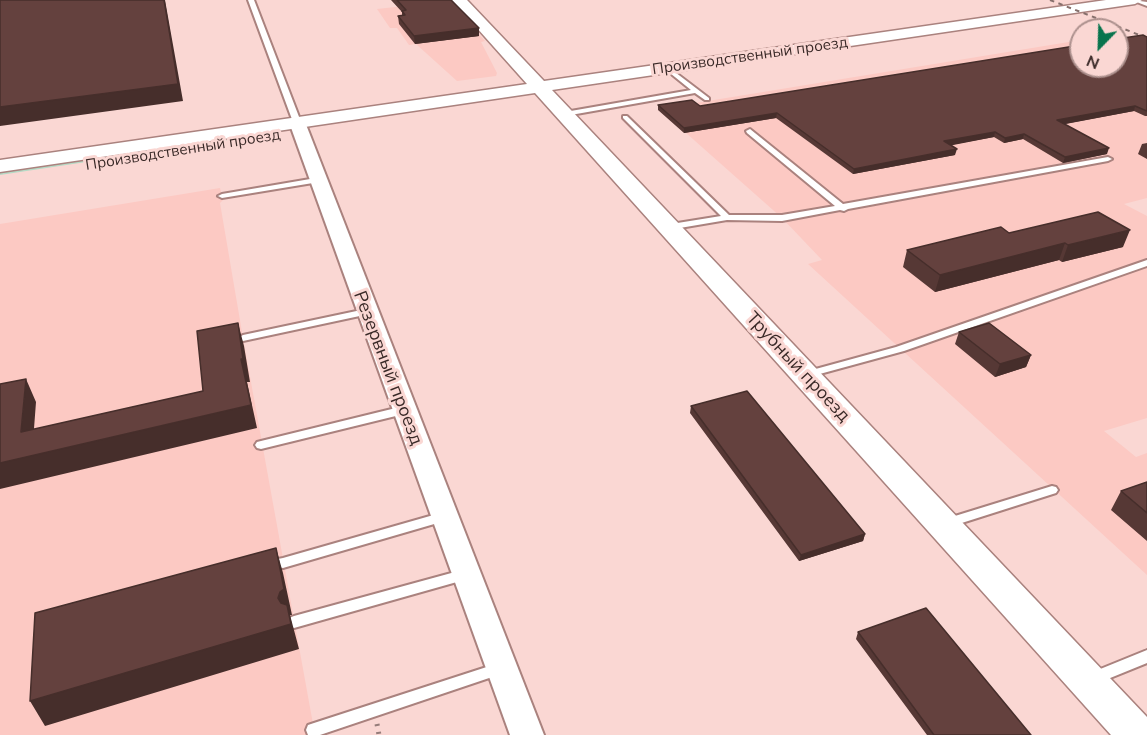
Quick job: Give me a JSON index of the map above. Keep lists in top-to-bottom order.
{
  "streets": {
    "street": ["Производственный проезд", "Трубный проезд", "Резервный проезд"]
  },
  "crossings": [
    ["Производственный проезд", "Трубный проезд"],
    ["Производственный проезд", "Резервный проезд"]
  ],
  "north": "bottom left"
}
